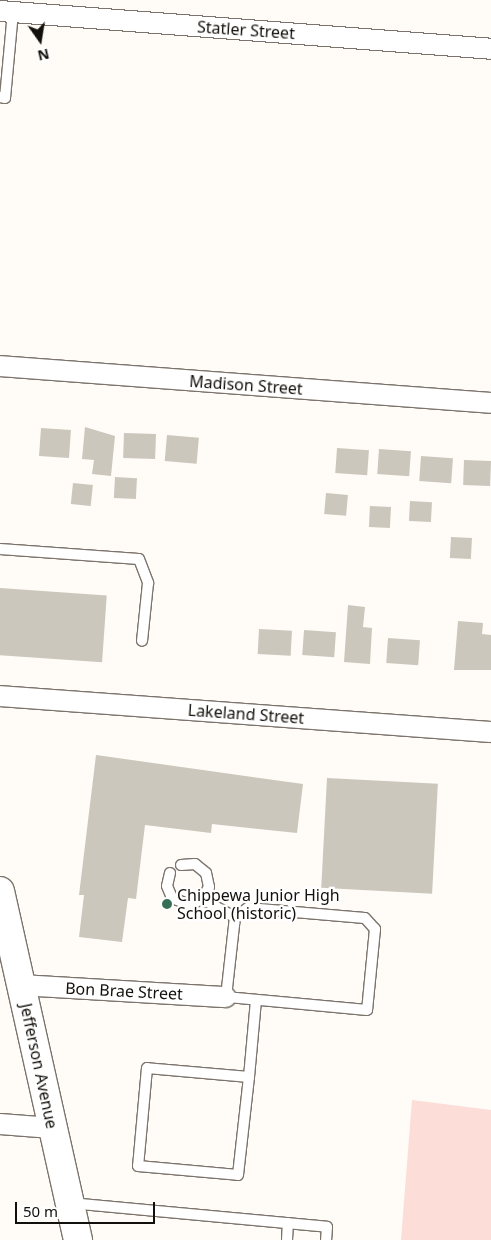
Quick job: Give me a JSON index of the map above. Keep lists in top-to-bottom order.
{
  "streets": {
    "main road": ["Jefferson Avenue"],
    "street": [
      "Statler Street",
      "Madison Street",
      "Lakeland Street",
      "Bon Brae Street"
    ]
  },
  "crossings": [
    ["Bon Brae Street", "Jefferson Avenue"]
  ],
  "places": ["Chippewa Junior High School (historic)"],
  "scale_bar": "50 m",
  "north": "bottom"
}
